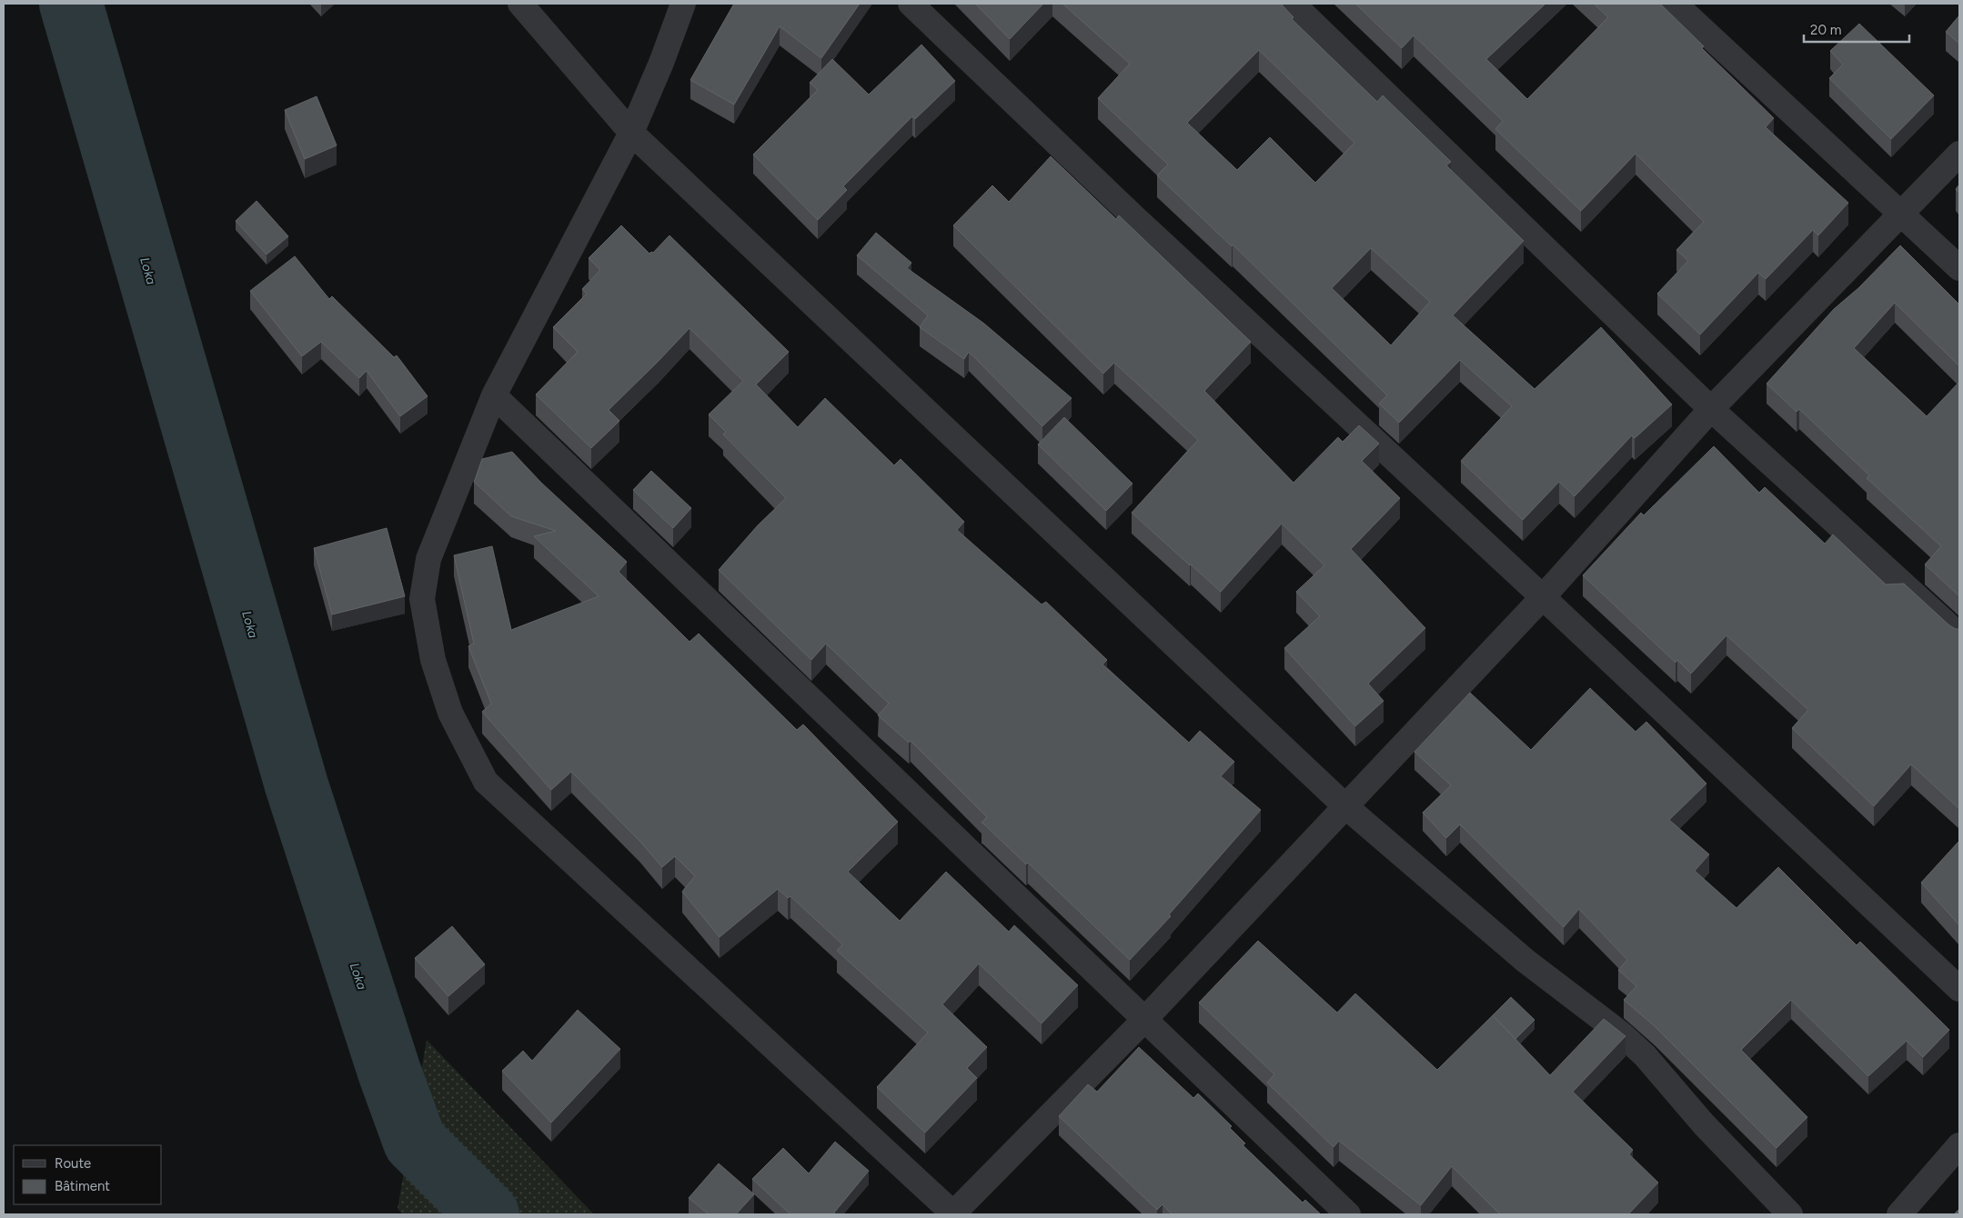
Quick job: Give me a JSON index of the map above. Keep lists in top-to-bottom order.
{
  "water": ["Loka"],
  "legend": ["Route", "Bâtiment"],
  "scale_bar": "20 m"
}
